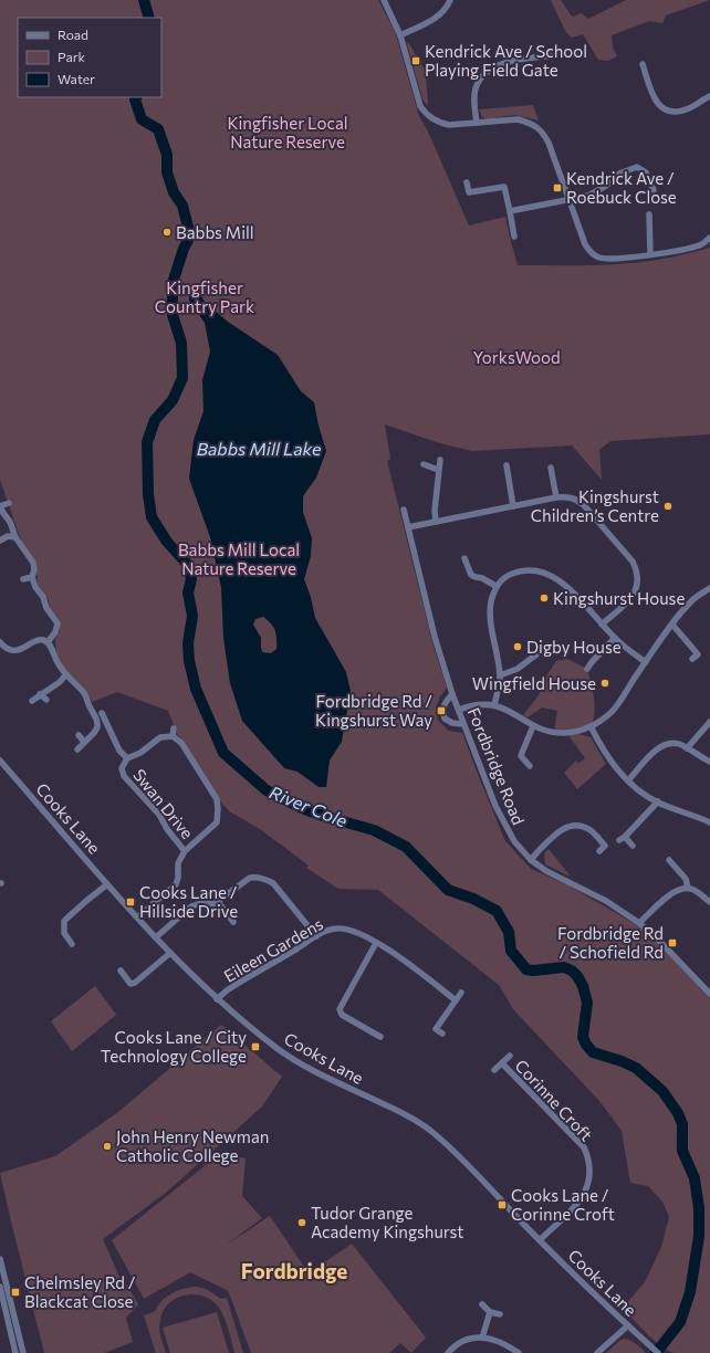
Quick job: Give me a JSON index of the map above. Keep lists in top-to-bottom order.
{
  "streets": {
    "street": [
      "Fordbridge Road",
      "Swan Drive",
      "Cooks Lane",
      "Eileen Gardens",
      "Corinne Croft"
    ]
  },
  "crossings": [
    ["Swan Drive", "Cooks Lane"],
    ["Cooks Lane", "Eileen Gardens"],
    ["Cooks Lane", "Corinne Croft"]
  ],
  "districts": ["Fordbridge"],
  "water": ["Babbs Mill Lake", "River Cole"],
  "parks": [
    "Kingfisher Local Nature Reserve",
    "Kingfisher Country Park",
    "YorksWood",
    "Babbs Mill Local Nature Reserve"
  ],
  "places": {
    "transit": [
      "Kendrick Ave / School Playing Field Gate",
      "Kendrick Ave / Roebuck Close",
      "Fordbridge Rd / Kingshurst Way",
      "Cooks Lane / Hillside Drive",
      "Fordbridge Rd / Schofield Rd",
      "Cooks Lane / City Technology College",
      "Cooks Lane / Corinne Croft",
      "Chelmsley Rd / Blackcat Close"
    ],
    "other": [
      "Babbs Mill",
      "Kingshurst Children’s Centre",
      "Kingshurst House",
      "Digby House",
      "Wingfield House",
      "John Henry Newman Catholic College",
      "Tudor Grange Academy Kingshurst"
    ]
  },
  "legend": ["Road", "Park", "Water"]
}
